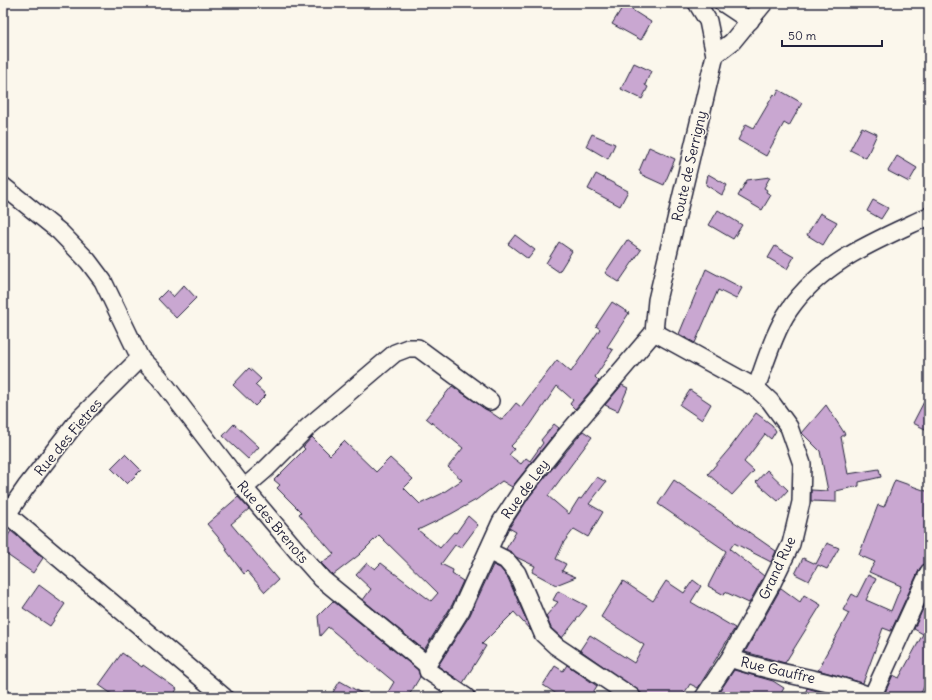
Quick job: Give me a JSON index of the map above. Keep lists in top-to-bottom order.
{
  "streets": {
    "street": [
      "Route de Serrigny",
      "Rue des Fietres",
      "Rue de Ley",
      "Rue des Brenots",
      "Grand Rue",
      "Rue Gauffre"
    ]
  },
  "crossings": [
    ["Route de Serrigny", "Rue de Ley"],
    ["Route de Serrigny", "Grand Rue"],
    ["Rue des Fietres", "Rue des Brenots"],
    ["Rue de Ley", "Rue des Brenots"],
    ["Rue de Ley", "Grand Rue"],
    ["Grand Rue", "Rue Gauffre"]
  ],
  "scale_bar": "50 m"
}
